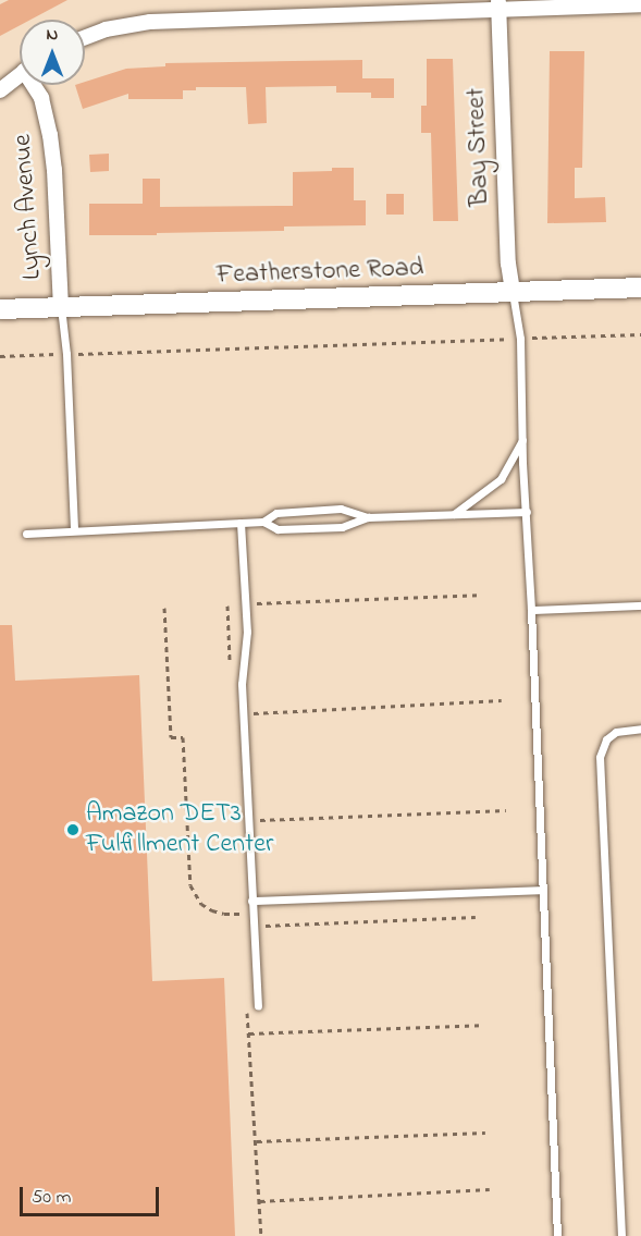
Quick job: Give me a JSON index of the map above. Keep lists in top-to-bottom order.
{
  "streets": {
    "street": ["Bay Street", "Lynch Avenue", "Featherstone Road"]
  },
  "crossings": [
    ["Bay Street", "Featherstone Road"],
    ["Lynch Avenue", "Featherstone Road"]
  ],
  "places": ["Amazon DET3 Fulfillment Center"],
  "scale_bar": "50 m",
  "north": "top"
}
